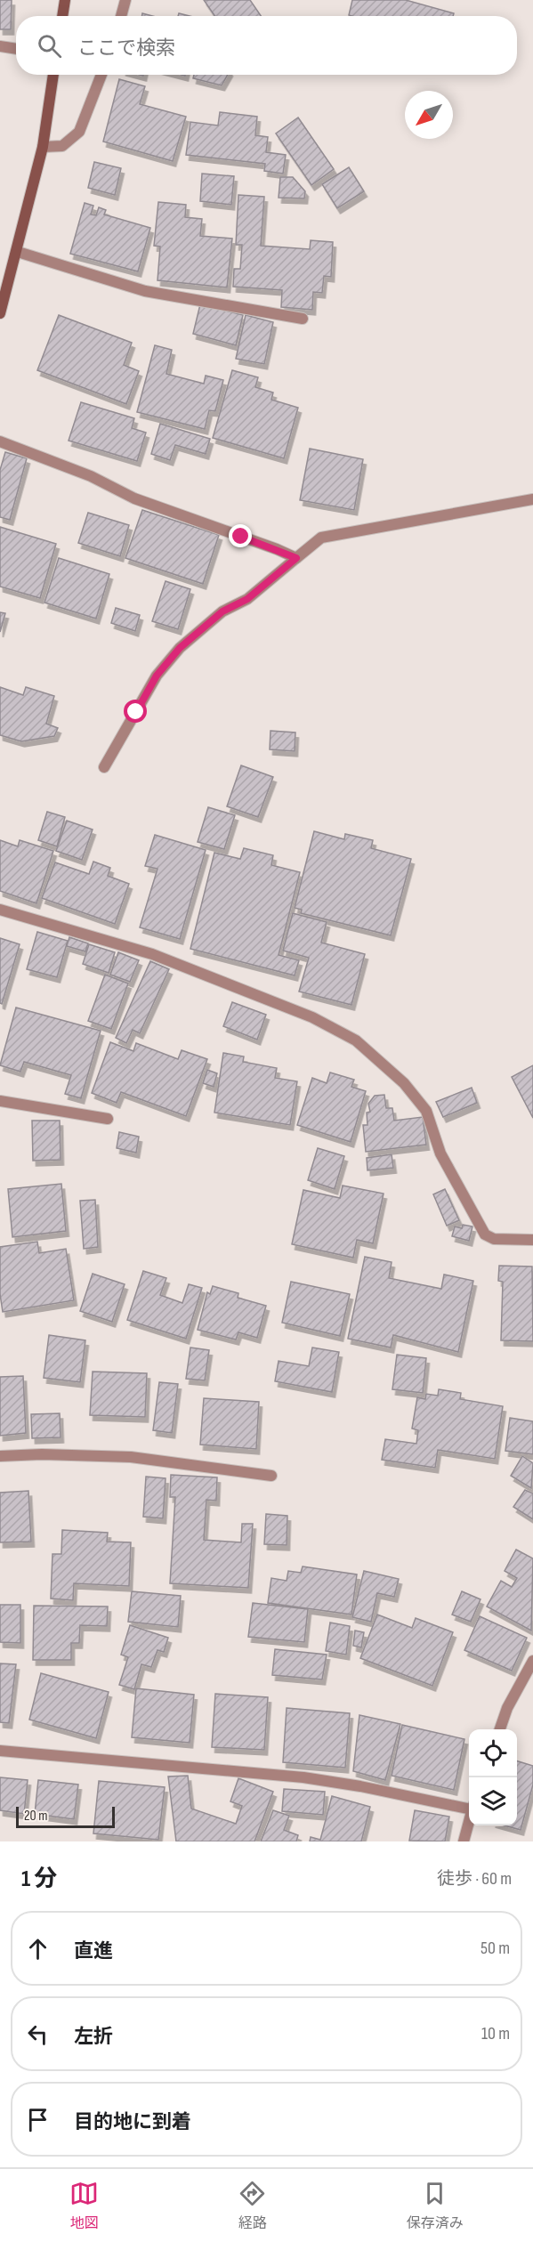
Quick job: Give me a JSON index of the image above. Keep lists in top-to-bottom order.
{
  "scale_bar": "20 m",
  "north": "bottom left",
  "page": {
    "search": "ここで検索",
    "scale": "20 m",
    "heading": ["1 分", "徒歩 · 60 m"],
    "list": [
      ["直進", "50 m"],
      ["左折", "10 m"],
      "目的地に到着"
    ],
    "nav": ["地図", "経路", "保存済み"]
  }
}
